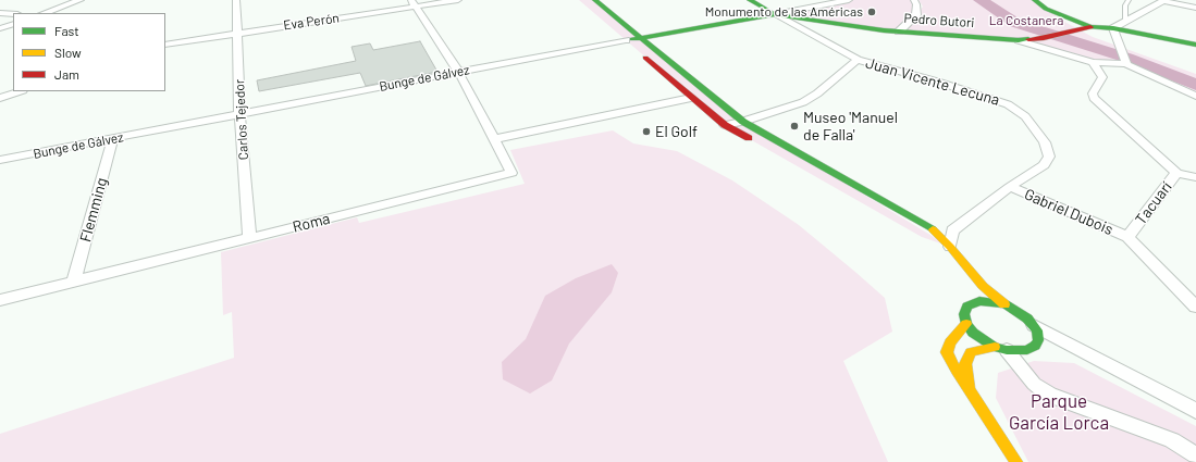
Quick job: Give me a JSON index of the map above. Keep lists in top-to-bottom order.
{
  "streets": {
    "street": [
      "Pedro Butori",
      "Eva Perón",
      "Bunge de Gálvez",
      "Juan Vicente Lecuna",
      "Carlos Tejedor",
      "Tacuarí",
      "Flemming",
      "Gabriel Dubois",
      "Roma"
    ]
  },
  "crossings": [
    ["Pedro Butori", "Bunge de Gálvez"],
    ["Pedro Butori", "Juan Vicente Lecuna"],
    ["Pedro Butori", "Tacuarí"],
    ["Eva Perón", "Carlos Tejedor"],
    ["Eva Perón", "Roma"],
    ["Bunge de Gálvez", "Juan Vicente Lecuna"],
    ["Bunge de Gálvez", "Carlos Tejedor"],
    ["Bunge de Gálvez", "Flemming"],
    ["Bunge de Gálvez", "Roma"],
    ["Juan Vicente Lecuna", "Gabriel Dubois"],
    ["Carlos Tejedor", "Roma"],
    ["Tacuarí", "Gabriel Dubois"],
    ["Flemming", "Roma"]
  ],
  "parks": ["La Costanera", "Parque García Lorca"],
  "places": ["Monumento de las Américas", "Museo 'Manuel de Falla'", "El Golf"],
  "legend": ["Fast", "Slow", "Jam"]
}
